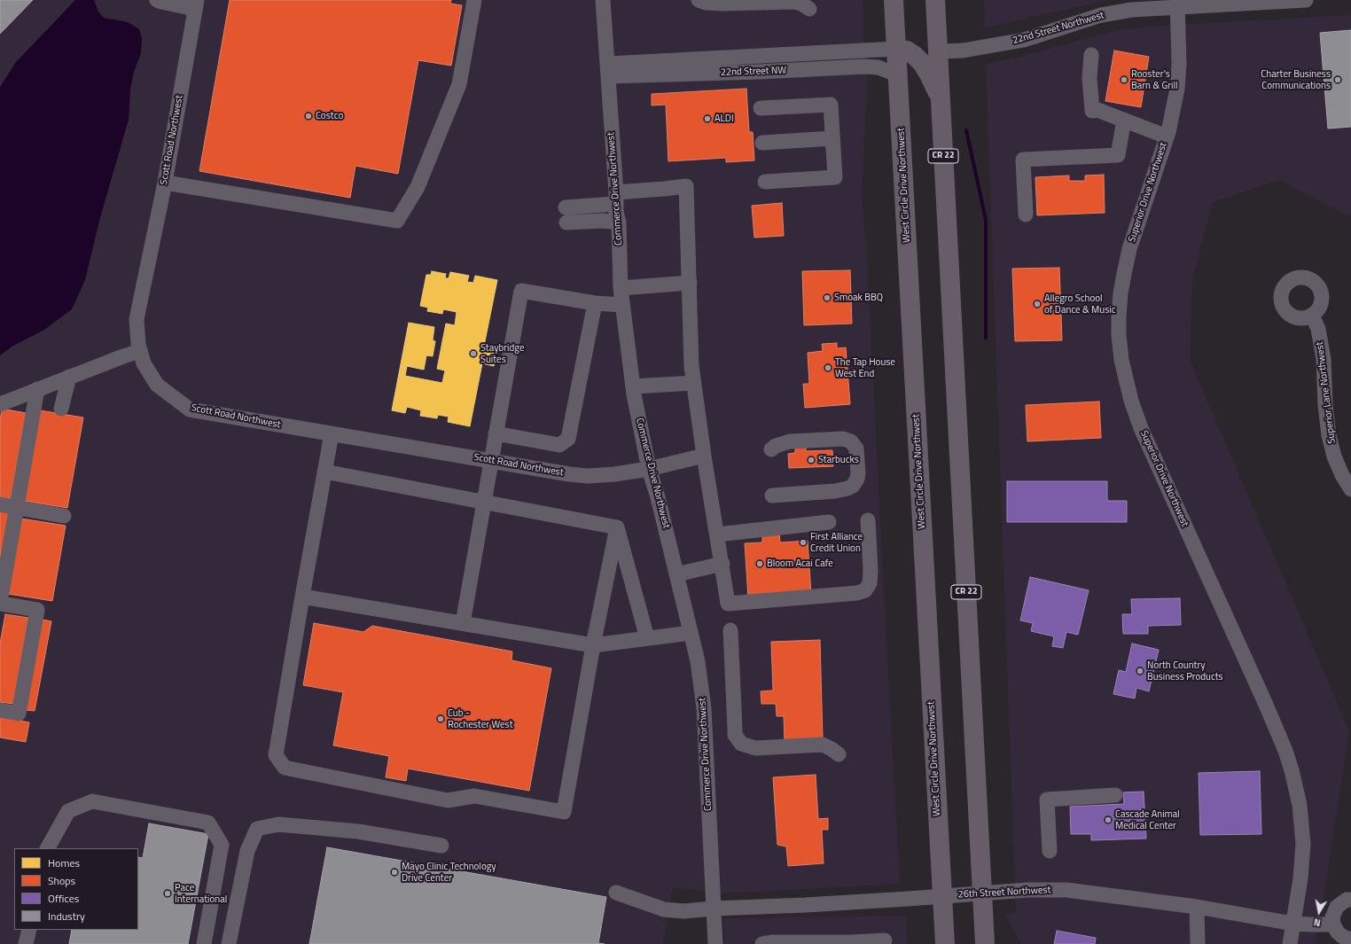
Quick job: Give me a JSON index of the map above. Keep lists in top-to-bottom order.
{
  "streets": {
    "main road": ["CR 22", "West Circle Drive Northwest"],
    "street": [
      "22nd Street Northwest",
      "22nd Street NW",
      "Scott Road Northwest",
      "Commerce Drive Northwest",
      "Superior Drive Northwest",
      "Superior Lane Northwest",
      "26th Street Northwest"
    ]
  },
  "crossings": [
    ["22nd Street Northwest", "CR 22"],
    ["22nd Street Northwest", "Superior Drive Northwest"],
    ["22nd Street NW", "West Circle Drive Northwest"],
    ["22nd Street NW", "Commerce Drive Northwest"],
    ["Scott Road Northwest", "Commerce Drive Northwest"],
    ["CR 22", "26th Street Northwest"],
    ["West Circle Drive Northwest", "26th Street Northwest"],
    ["Commerce Drive Northwest", "26th Street Northwest"],
    ["Superior Drive Northwest", "26th Street Northwest"]
  ],
  "places": [
    "Rooster's Barn & Grill",
    "Charter Business Communications",
    "Costco",
    "ALDI",
    "Smoak BBQ",
    "Allegro School of Dance & Music",
    "Staybridge Suites",
    "The Tap House West End",
    "Starbucks",
    "First Alliance Credit Union",
    "Bloom Acai Cafe",
    "North Country Business Products",
    "Cub - Rochester West",
    "Cascade Animal Medical Center",
    "Mayo Clinic Technology Drive Center",
    "Pace International"
  ],
  "legend": [
    "Homes",
    "Shops",
    "Offices",
    "Industry"
  ],
  "north": "bottom"
}
